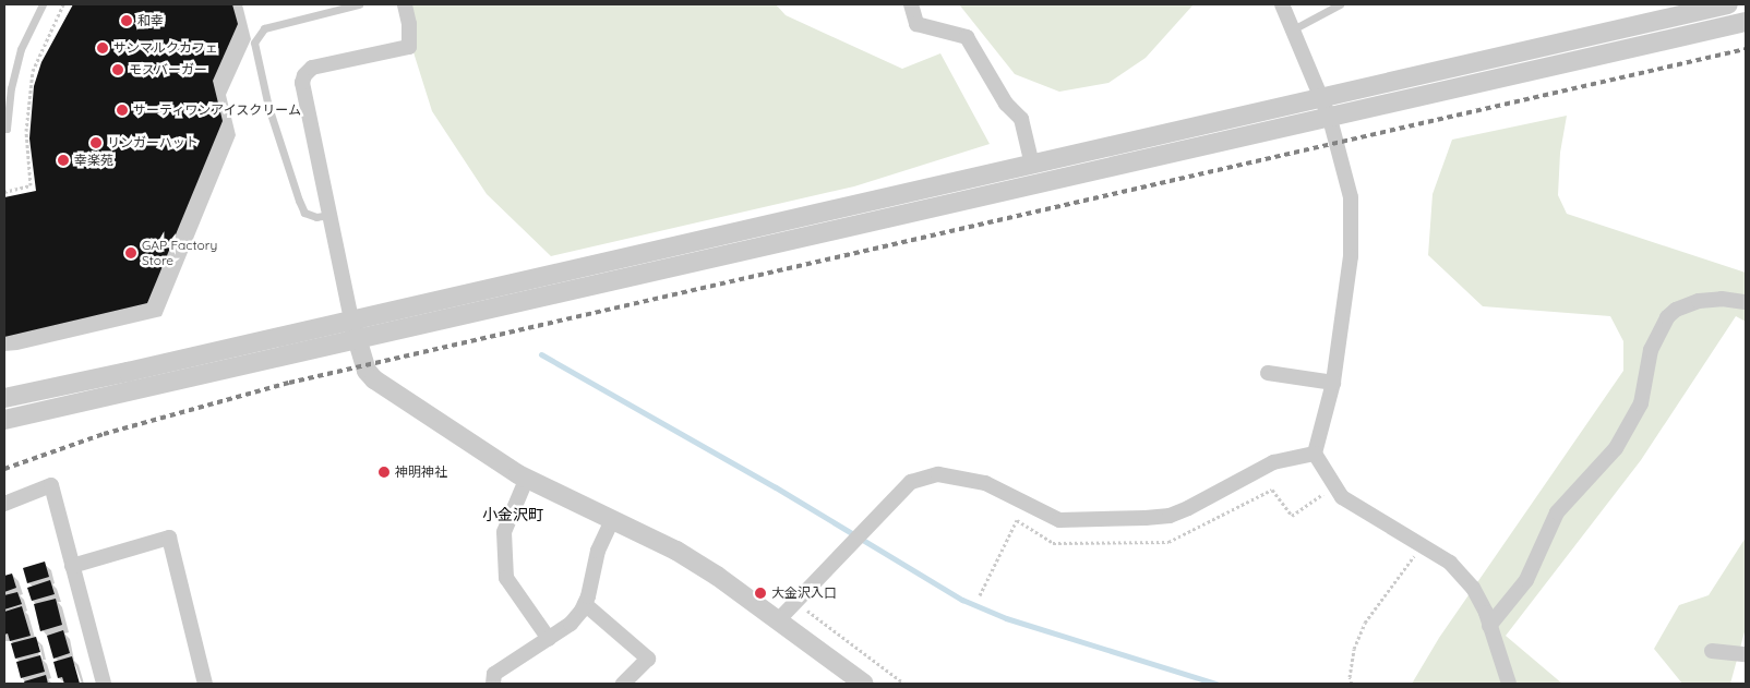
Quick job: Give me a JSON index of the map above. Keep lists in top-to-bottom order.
{
  "districts": ["小金沢町"],
  "places": [
    "和幸",
    "サンマルクカフェ",
    "モスバーガー",
    "サーティワンアイスクリーム",
    "リンガーハット",
    "幸楽苑",
    "GAP Factory Store",
    "神明神社",
    "大金沢入口"
  ]
}
